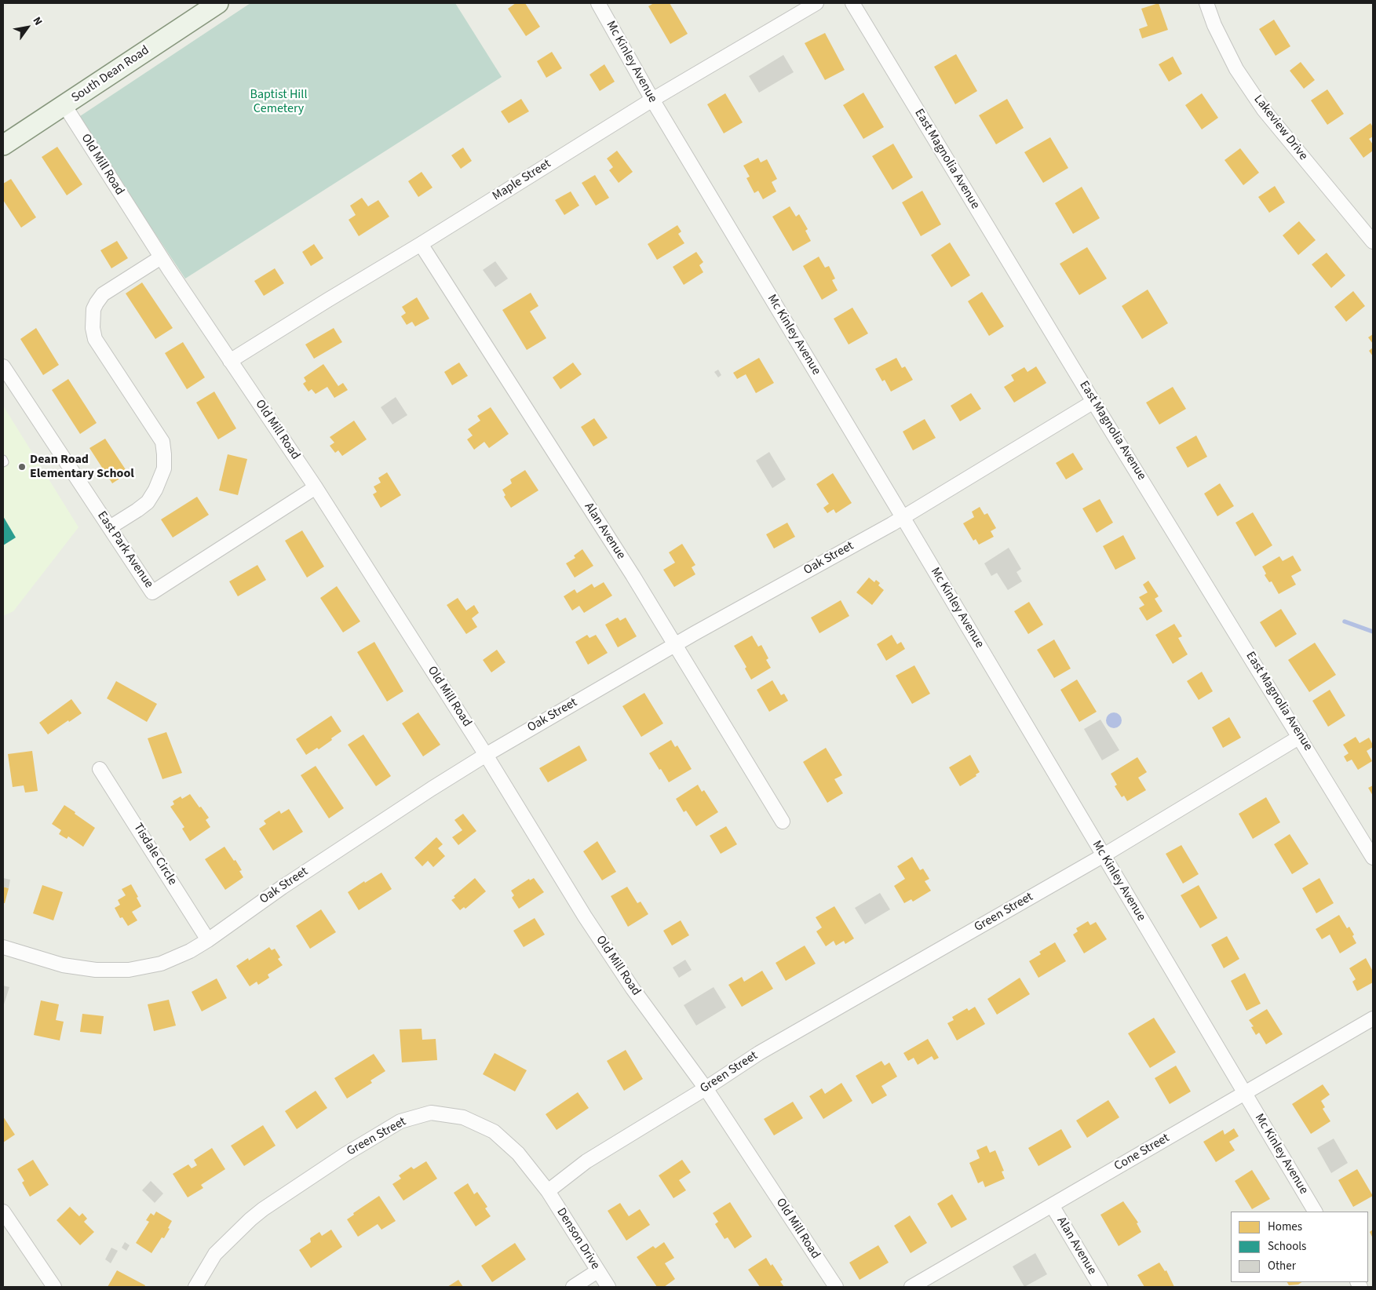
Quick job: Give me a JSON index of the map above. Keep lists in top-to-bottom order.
{
  "streets": {
    "street": [
      "Mc Kinley Avenue",
      "South Dean Road",
      "Lakeview Drive",
      "East Magnolia Avenue",
      "Old Mill Road",
      "Maple Street",
      "Alan Avenue",
      "East Park Avenue",
      "Oak Street",
      "Tisdale Circle",
      "Green Street",
      "Cone Street",
      "Denson Drive"
    ]
  },
  "crossings": [
    ["Mc Kinley Avenue", "Maple Street"],
    ["Mc Kinley Avenue", "Oak Street"],
    ["Mc Kinley Avenue", "Green Street"],
    ["Mc Kinley Avenue", "Cone Street"],
    ["South Dean Road", "Old Mill Road"],
    ["East Magnolia Avenue", "Oak Street"],
    ["East Magnolia Avenue", "Green Street"],
    ["Old Mill Road", "Maple Street"],
    ["Old Mill Road", "East Park Avenue"],
    ["Old Mill Road", "Oak Street"],
    ["Old Mill Road", "Green Street"],
    ["Maple Street", "Alan Avenue"],
    ["Alan Avenue", "Oak Street"],
    ["Alan Avenue", "Cone Street"],
    ["Oak Street", "Tisdale Circle"],
    ["Green Street", "Denson Drive"]
  ],
  "parks": ["Baptist Hill Cemetery"],
  "places": ["Dean Road Elementary School"],
  "legend": ["Homes", "Schools", "Other"],
  "north": "top right"
}
